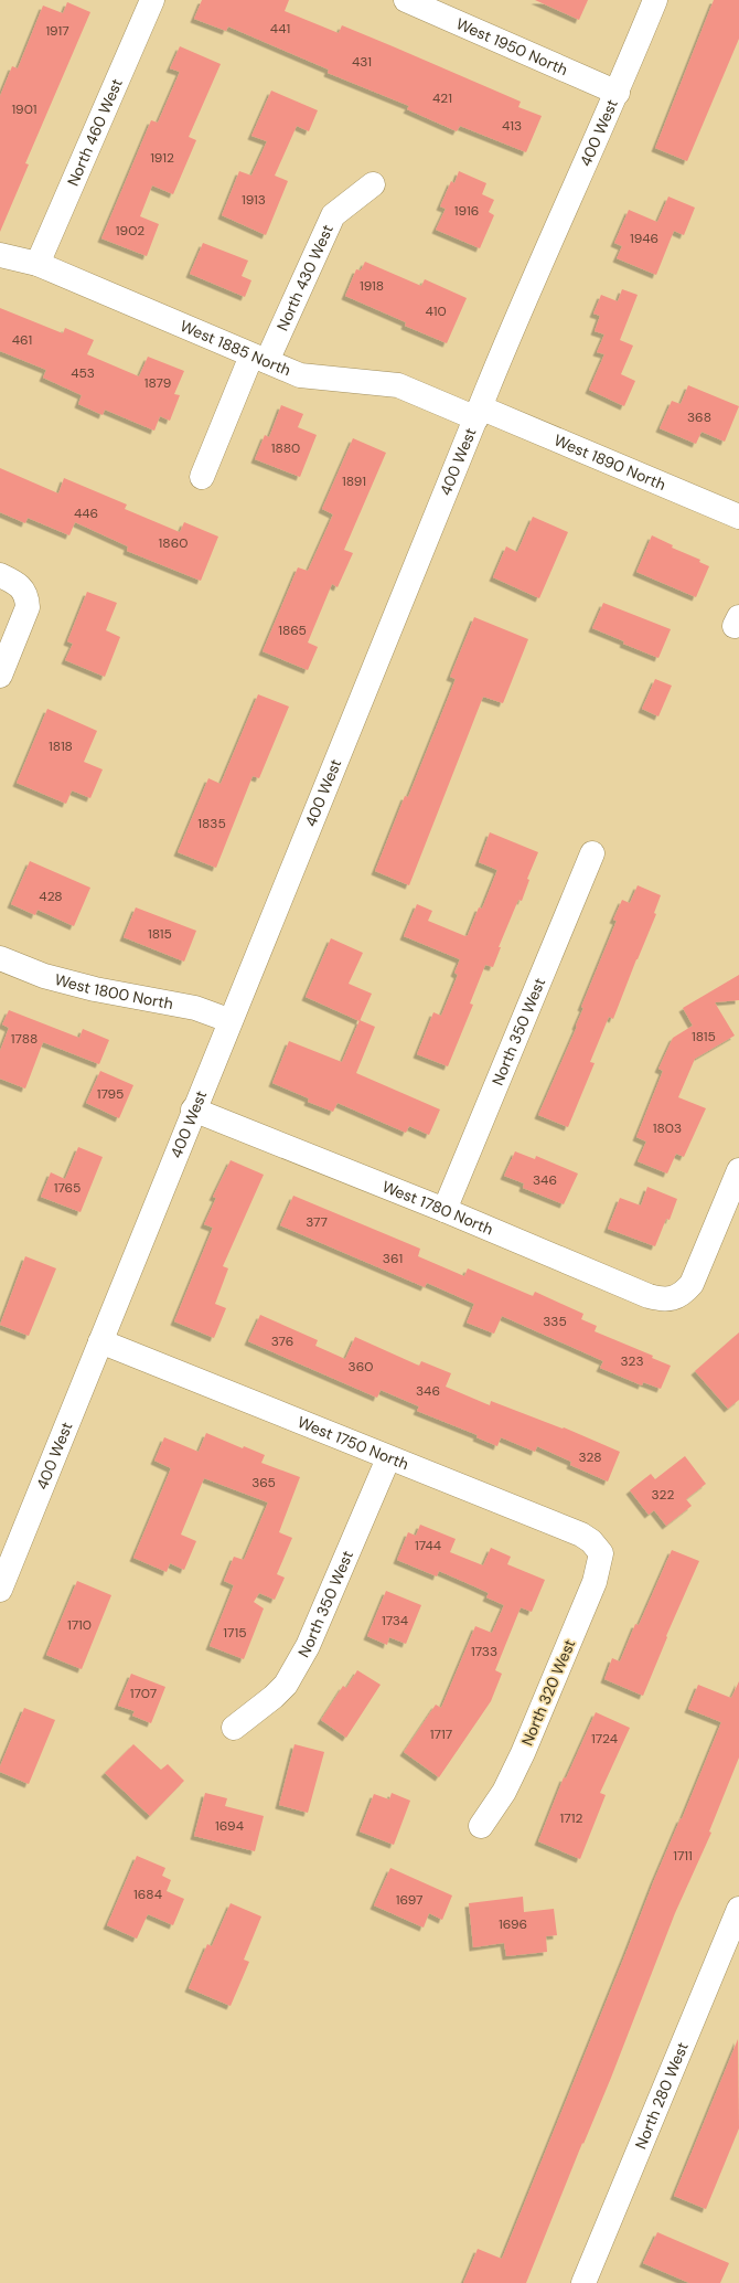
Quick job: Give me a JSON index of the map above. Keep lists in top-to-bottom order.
{
  "streets": {
    "street": [
      "West 1950 North",
      "North 460 West",
      "400 West",
      "North 430 West",
      "West 1885 North",
      "West 1890 North",
      "West 1800 North",
      "North 350 West",
      "West 1780 North",
      "West 1750 North",
      "North 320 West",
      "North 280 West"
    ]
  },
  "crossings": [
    ["West 1950 North", "400 West"],
    ["North 460 West", "West 1885 North"],
    ["400 West", "West 1885 North"],
    ["400 West", "West 1890 North"],
    ["400 West", "West 1800 North"],
    ["400 West", "West 1780 North"],
    ["400 West", "West 1750 North"],
    ["North 430 West", "West 1885 North"],
    ["West 1885 North", "West 1890 North"],
    ["North 350 West", "West 1780 North"],
    ["North 350 West", "West 1750 North"],
    ["West 1750 North", "North 320 West"]
  ],
  "house_numbers": [
    "441",
    "1917",
    "431",
    "421",
    "1901",
    "413",
    "1912",
    "1913",
    "1916",
    "1902",
    "1946",
    "1918",
    "410",
    "461",
    "453",
    "1879",
    "368",
    "1880",
    "1891",
    "446",
    "1860",
    "1865",
    "1818",
    "1835",
    "428",
    "1815",
    "1815",
    "1788",
    "1795",
    "1803",
    "346",
    "1765",
    "377",
    "361",
    "335",
    "376",
    "323",
    "360",
    "346",
    "328",
    "365",
    "322",
    "1744",
    "1734",
    "1710",
    "1715",
    "1733",
    "1707",
    "1717",
    "1724",
    "1712",
    "1694",
    "1711",
    "1684",
    "1697",
    "1696"
  ]
}
